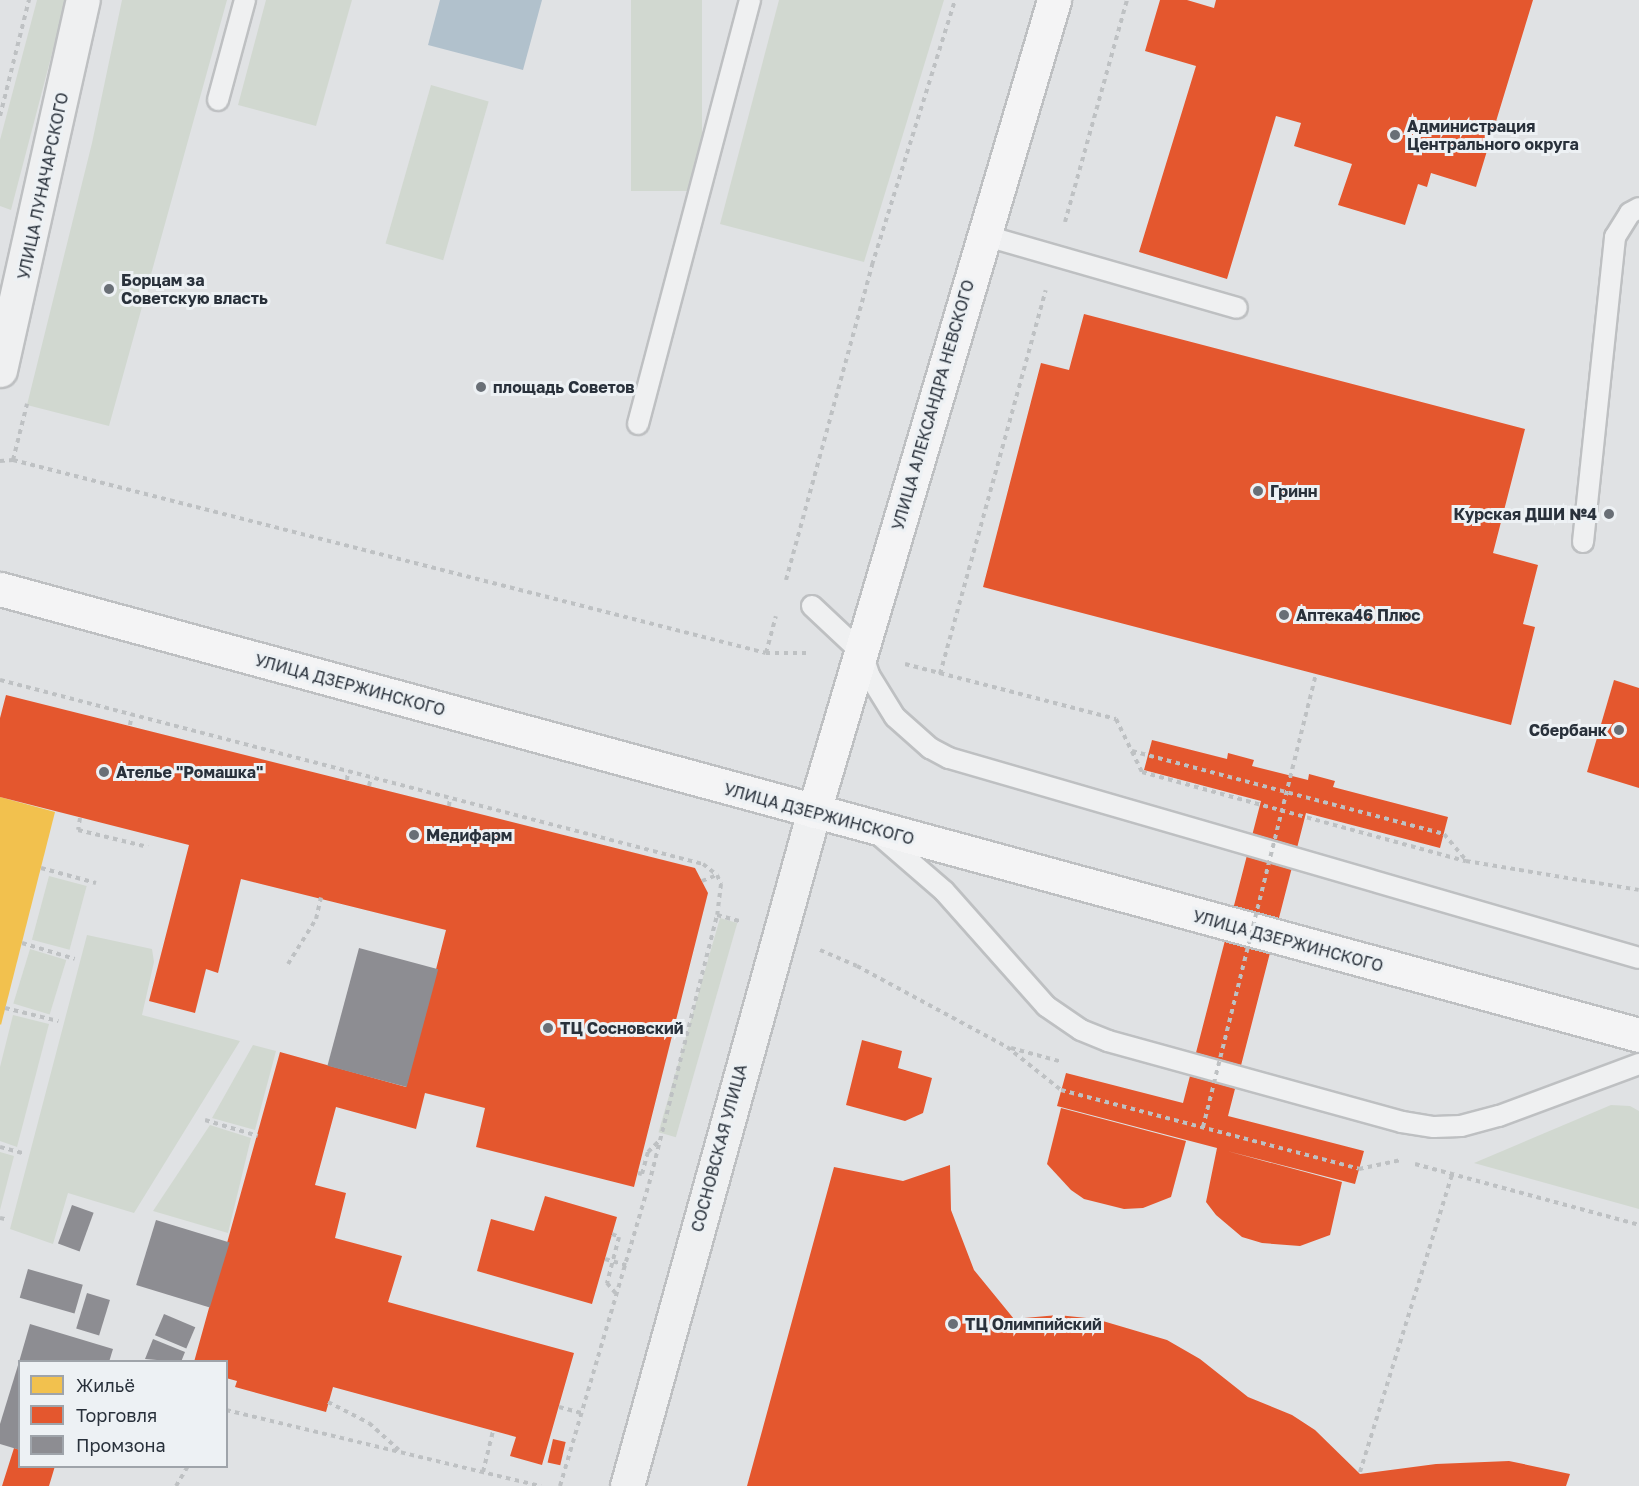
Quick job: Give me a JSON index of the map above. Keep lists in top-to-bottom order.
{
  "streets": {
    "main road": ["УЛИЦА АЛЕКСАНДРА НЕВСКОГО", "УЛИЦА ДЗЕРЖИНСКОГО"],
    "street": ["УЛИЦА ЛУНАЧАРСКОГО", "СОСНОВСКАЯ УЛИЦА"]
  },
  "crossings": [
    ["УЛИЦА АЛЕКСАНДРА НЕВСКОГО", "УЛИЦА ДЗЕРЖИНСКОГО"],
    ["УЛИЦА АЛЕКСАНДРА НЕВСКОГО", "СОСНОВСКАЯ УЛИЦА"],
    ["УЛИЦА ДЗЕРЖИНСКОГО", "СОСНОВСКАЯ УЛИЦА"]
  ],
  "places": [
    "Администрация Центрального округа",
    "Борцам за Советскую власть",
    "площадь Советов",
    "Гринн",
    "Курская ДШИ №4",
    "Аптека46 Плюс",
    "Сбербанк",
    "Ателье \"Ромашка\"",
    "Медифарм",
    "ТЦ Сосновский",
    "ТЦ Олимпийский"
  ],
  "legend": ["Жильё", "Торговля", "Промзона"]
}
